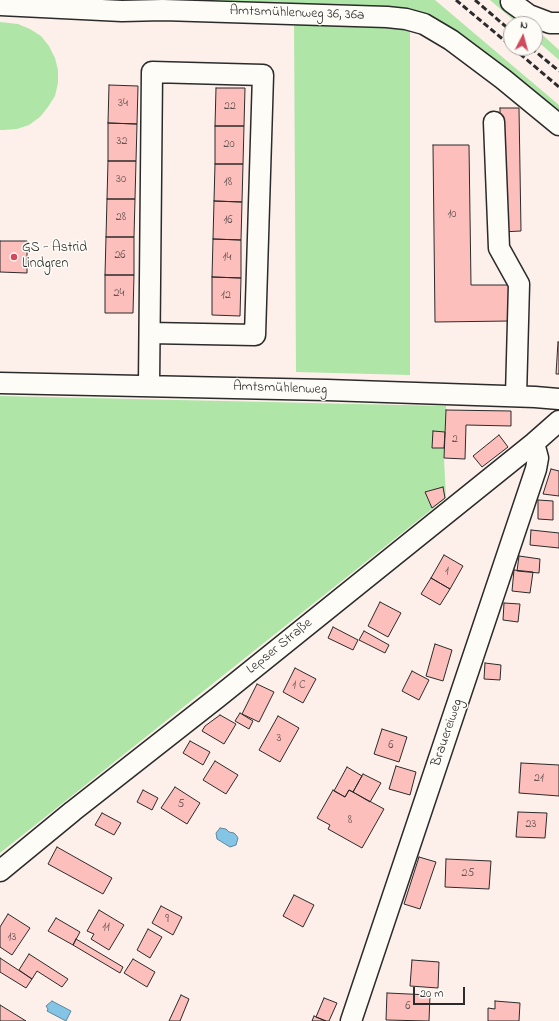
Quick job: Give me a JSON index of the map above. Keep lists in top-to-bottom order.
{
  "streets": {
    "street": [
      "Amtsmühlenweg 36, 36a",
      "Amtsmühlenweg",
      "Lepser Straße",
      "Brauereiweg"
    ]
  },
  "crossings": [
    ["Lepser Straße", "Brauereiweg"]
  ],
  "places": ["GS - Astrid Lindgren"],
  "house_numbers": [
    "34",
    "22",
    "32",
    "20",
    "30",
    "18",
    "10",
    "28",
    "16",
    "26",
    "14",
    "24",
    "12",
    "2",
    "1",
    "1 C",
    "3",
    "6",
    "21",
    "5",
    "8",
    "23",
    "25",
    "9",
    "11",
    "13",
    "6"
  ],
  "scale_bar": "20 m",
  "north": "top"
}
